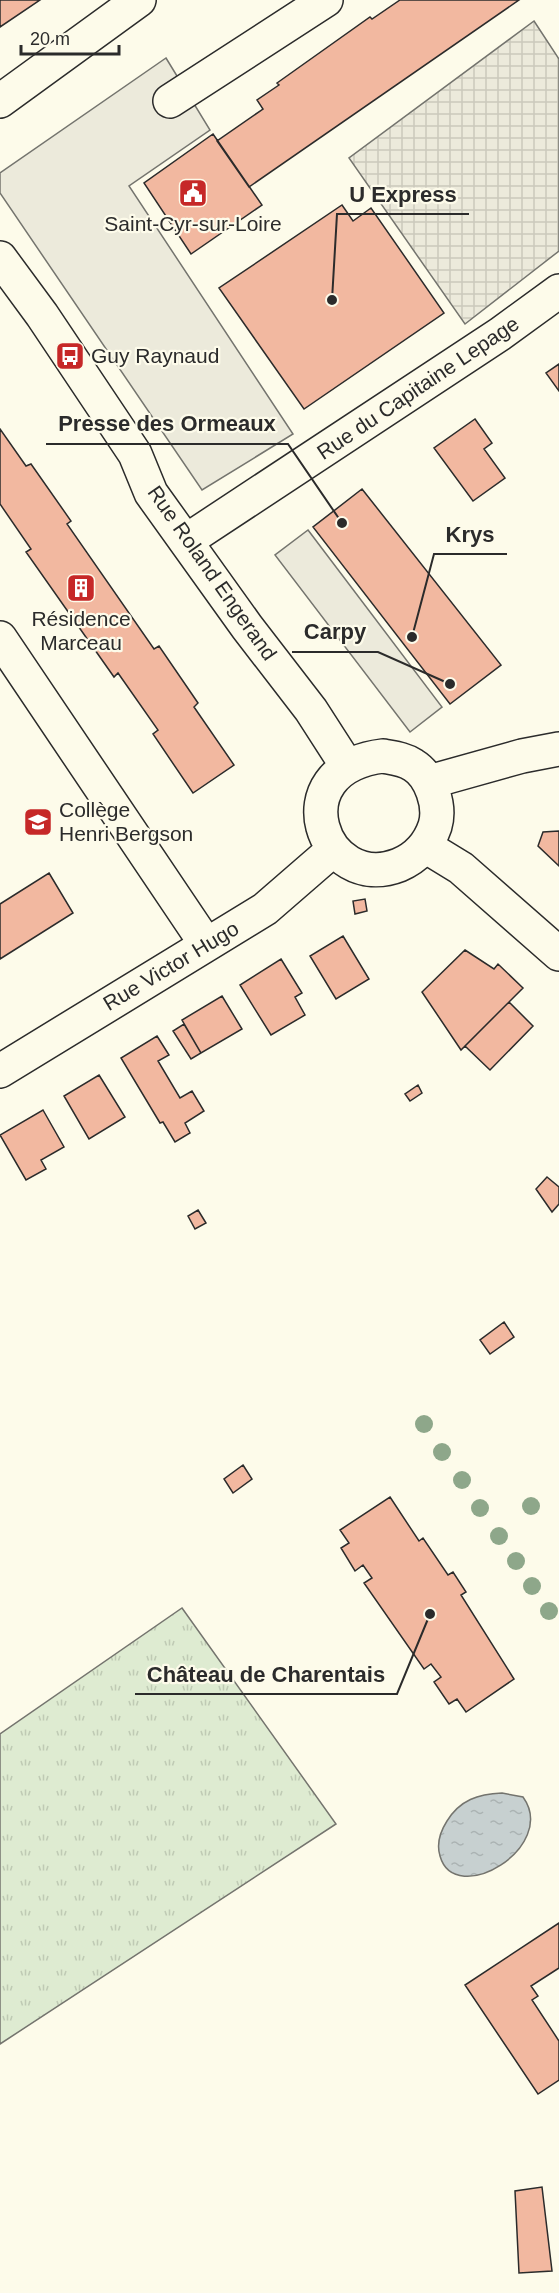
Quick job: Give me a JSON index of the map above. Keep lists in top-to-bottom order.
{
  "streets": {
    "street": ["Rue du Capitaine Lepage", "Rue Roland Engerand", "Rue Victor Hugo"]
  },
  "crossings": [
    ["Rue du Capitaine Lepage", "Rue Roland Engerand"],
    ["Rue Roland Engerand", "Rue Victor Hugo"]
  ],
  "places": {
    "public building": ["Saint-Cyr-sur-Loire"],
    "other": [
      "U Express",
      "Presse des Ormeaux",
      "Krys",
      "Carpy",
      "Château de Charentais"
    ],
    "bus stop": ["Guy Raynaud"],
    "building": ["Résidence Marceau"],
    "school or university": ["Collège Henri Bergson"]
  },
  "scale_bar": "20 m"
}
